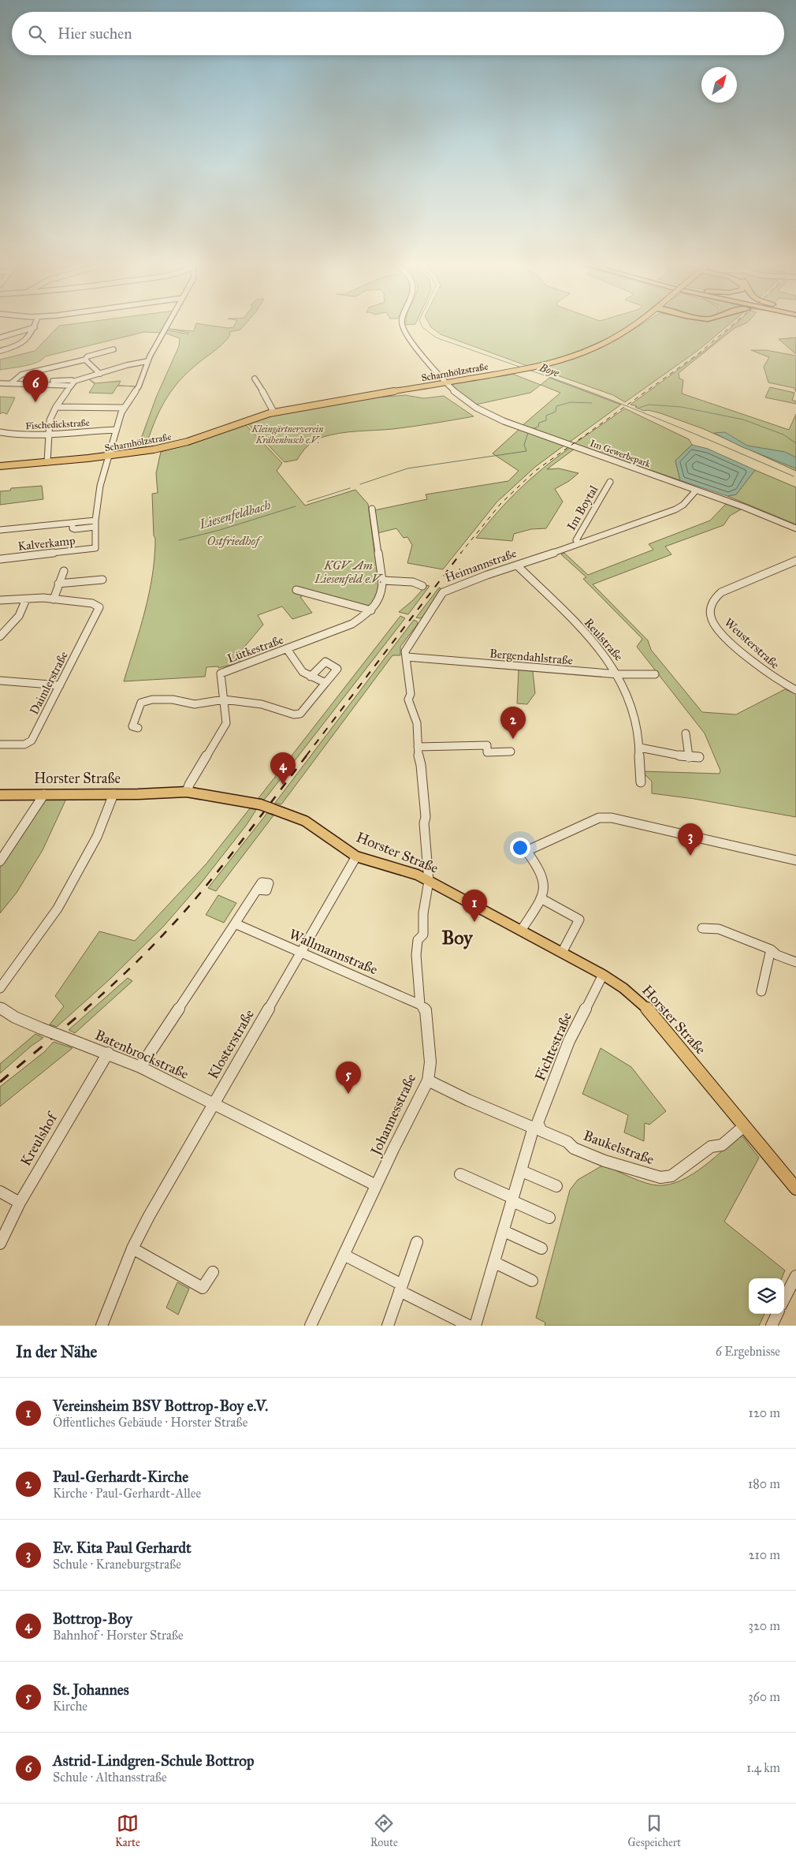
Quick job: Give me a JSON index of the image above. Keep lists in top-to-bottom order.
{
  "streets": {
    "main road": ["Scharnhölzstraße", "Horster Straße"],
    "street": [
      "Fischedickstraße",
      "Im Gewerbepark",
      "Im Boytal",
      "Kalverkamp",
      "Heimannstraße",
      "Reulstraße",
      "Weusterstraße",
      "Lütkestraße",
      "Bergendahlstraße",
      "Daimlerstraße",
      "Wallmannstraße",
      "Klosterstraße",
      "Fichtestraße",
      "Batenbrockstraße",
      "Johannesstraße",
      "Kreulshof",
      "Baukelstraße"
    ]
  },
  "crossings": [
    ["Scharnhölzstraße", "Im Gewerbepark"],
    ["Im Gewerbepark", "Heimannstraße"],
    ["Im Boytal", "Heimannstraße"],
    ["Heimannstraße", "Reulstraße"],
    ["Heimannstraße", "Bergendahlstraße"],
    ["Heimannstraße", "Horster Straße"],
    ["Heimannstraße", "Johannesstraße"],
    ["Reulstraße", "Bergendahlstraße"],
    ["Lütkestraße", "Horster Straße"],
    ["Horster Straße", "Klosterstraße"],
    ["Horster Straße", "Fichtestraße"],
    ["Horster Straße", "Johannesstraße"],
    ["Horster Straße", "Baukelstraße"],
    ["Wallmannstraße", "Klosterstraße"],
    ["Wallmannstraße", "Johannesstraße"],
    ["Klosterstraße", "Batenbrockstraße"],
    ["Fichtestraße", "Baukelstraße"],
    ["Batenbrockstraße", "Johannesstraße"],
    ["Batenbrockstraße", "Kreulshof"],
    ["Johannesstraße", "Baukelstraße"]
  ],
  "districts": ["Boy"],
  "water": ["Boye", "Liesenfeldbach"],
  "parks": ["Kleingärtnerverein Krähenbusch e.V.", "Ostfriedhof", "KGV Am Liesenfeld e.V."],
  "north": "top right",
  "page": {
    "search": "Hier suchen",
    "pins": [
      "6",
      "2",
      "4",
      "3",
      "1",
      "5"
    ],
    "heading": ["In der Nähe", "6 Ergebnisse"],
    "list": [
      {
        "mark": "1",
        "name": "Vereinsheim BSV Bottrop-Boy e.V.",
        "note": "Öffentliches Gebäude · Horster Straße",
        "value": "120 m"
      },
      {
        "mark": "2",
        "name": "Paul-Gerhardt-Kirche",
        "note": "Kirche · Paul-Gerhardt-Allee",
        "value": "180 m"
      },
      {
        "mark": "3",
        "name": "Ev. Kita Paul Gerhardt",
        "note": "Schule · Kraneburgstraße",
        "value": "210 m"
      },
      {
        "mark": "4",
        "name": "Bottrop-Boy",
        "note": "Bahnhof · Horster Straße",
        "value": "320 m"
      },
      {
        "mark": "5",
        "name": "St. Johannes",
        "note": "Kirche",
        "value": "360 m"
      },
      {
        "mark": "6",
        "name": "Astrid-Lindgren-Schule Bottrop",
        "note": "Schule · Althansstraße",
        "value": "1.4 km"
      }
    ],
    "nav": ["Karte", "Route", "Gespeichert"]
  }
}
